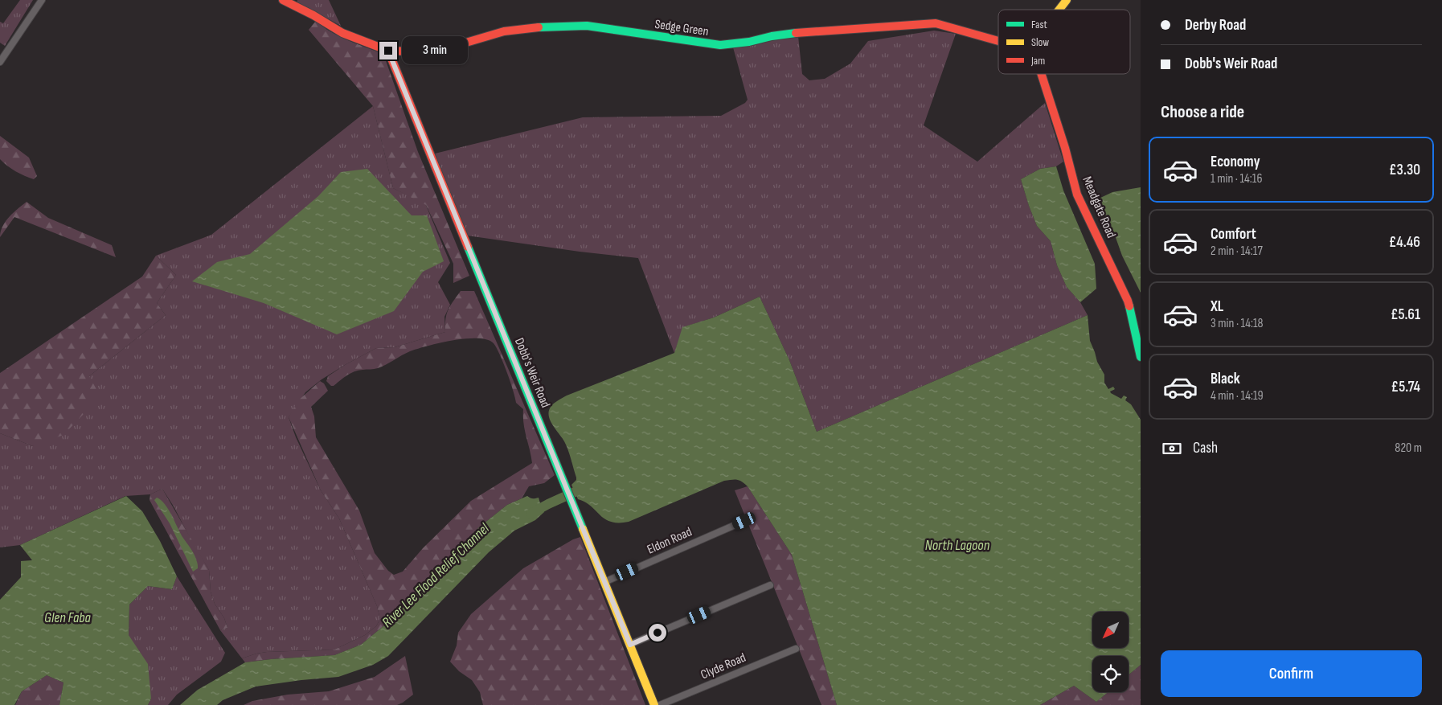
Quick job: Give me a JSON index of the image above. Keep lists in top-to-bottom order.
{
  "streets": {
    "street": [
      "Sedge Green",
      "Meadgate Road",
      "Dobb's Weir Road",
      "Eldon Road",
      "Clyde Road"
    ]
  },
  "crossings": [
    ["Sedge Green", "Dobb's Weir Road"],
    ["Dobb's Weir Road", "Eldon Road"]
  ],
  "water": ["North Lagoon", "River Lee Flood Relief Channel", "Glen Faba"],
  "legend": ["Fast", "Slow", "Jam"],
  "north": "bottom left",
  "page": {
    "banner": ["Derby Road", "Dobb's Weir Road"],
    "bubble": "3 min",
    "heading": "Choose a ride",
    "list": [
      {
        "name": "Economy",
        "note": "1 min · 14:16",
        "value": "£3.30"
      },
      {
        "name": "Comfort",
        "note": "2 min · 14:17",
        "value": "£4.46"
      },
      {
        "name": "XL",
        "note": "3 min · 14:18",
        "value": "£5.61"
      },
      {
        "name": "Black",
        "note": "4 min · 14:19",
        "value": "£5.74"
      }
    ],
    "pay": ["Cash", "820 m"],
    "buttons": "Confirm"
  }
}
